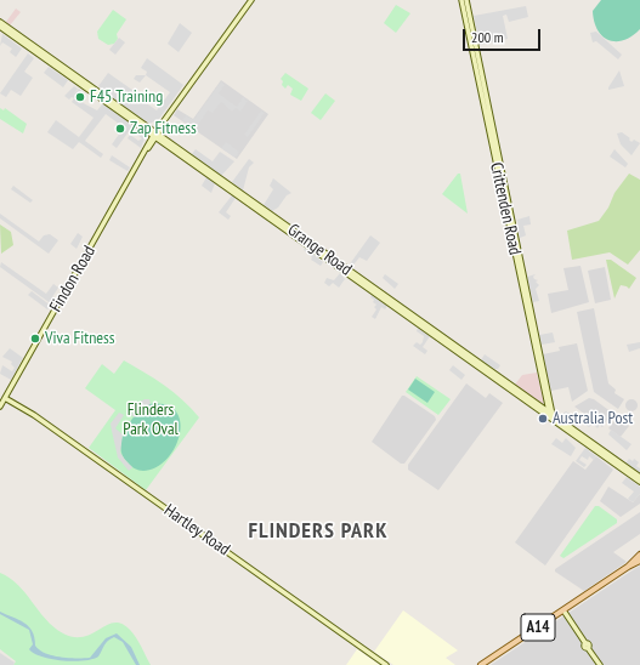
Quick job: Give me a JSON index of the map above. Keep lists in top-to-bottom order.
{
  "streets": {
    "main road": [
      "Crittenden Road",
      "Grange Road",
      "Findon Road",
      "Hartley Road",
      "A14"
    ]
  },
  "crossings": [
    ["Crittenden Road", "Grange Road"],
    ["Grange Road", "Findon Road"],
    ["Findon Road", "Hartley Road"]
  ],
  "districts": ["FLINDERS PARK"],
  "parks": ["Flinders Park Oval"],
  "places": [
    "F45 Training",
    "Zap Fitness",
    "Viva Fitness",
    "Australia Post"
  ],
  "scale_bar": "200 m"
}
